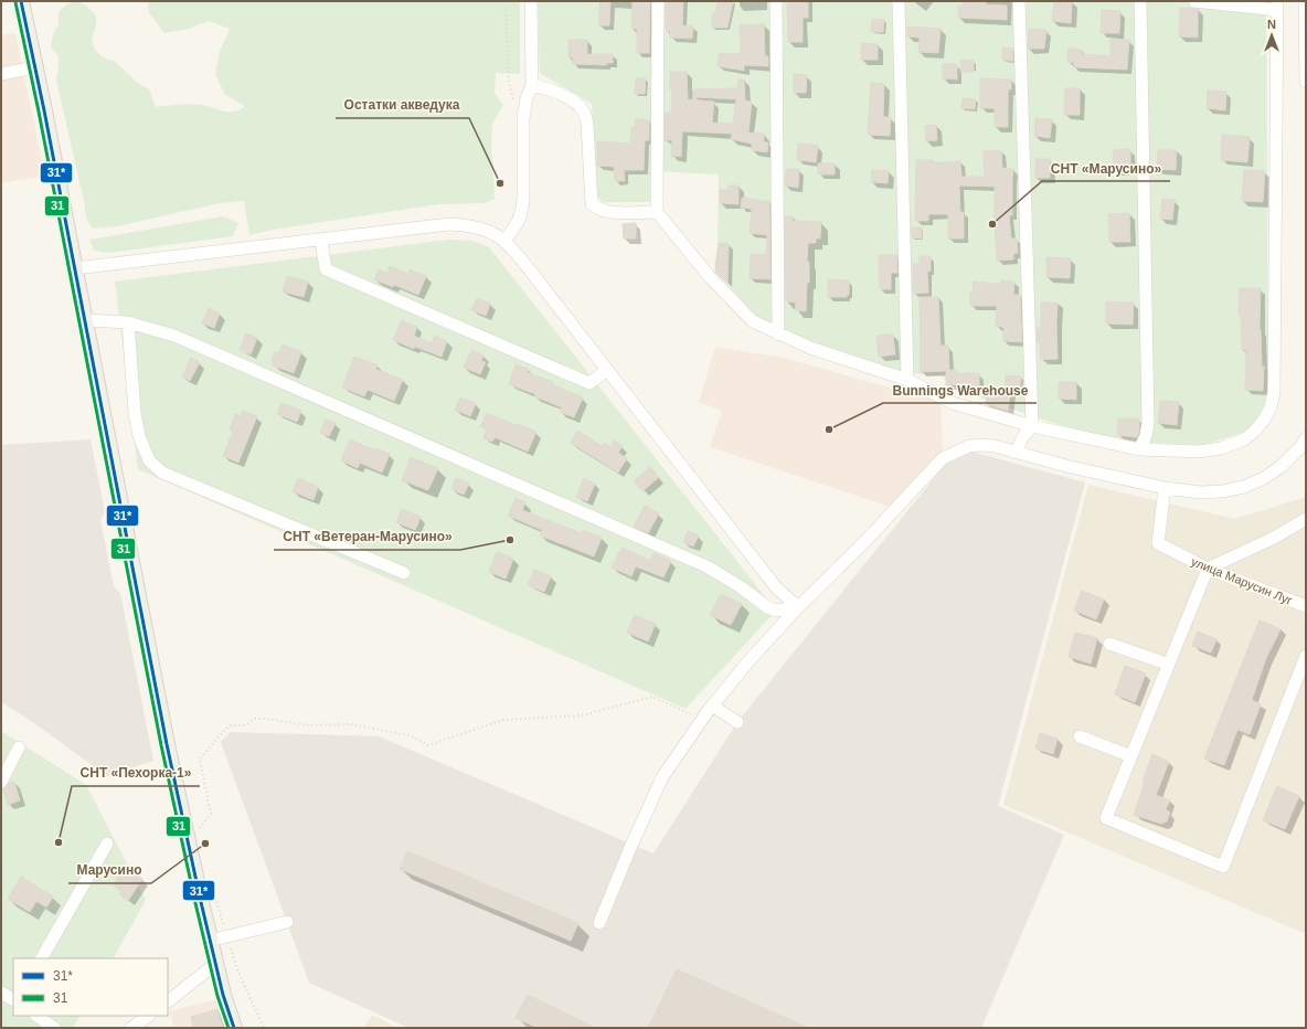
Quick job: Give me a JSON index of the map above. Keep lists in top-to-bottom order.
{
  "streets": {
    "street": ["улица Марусин Луг"]
  },
  "places": [
    "Остатки акведука",
    "СНТ «Марусино»",
    "Bunnings Warehouse",
    "СНТ «Ветеран-Марусино»",
    "СНТ «Пехорка-1»",
    "Марусино"
  ],
  "lines": ["transit line 31*", "transit line 31"],
  "legend": ["31*", "31"],
  "north": "top"
}
